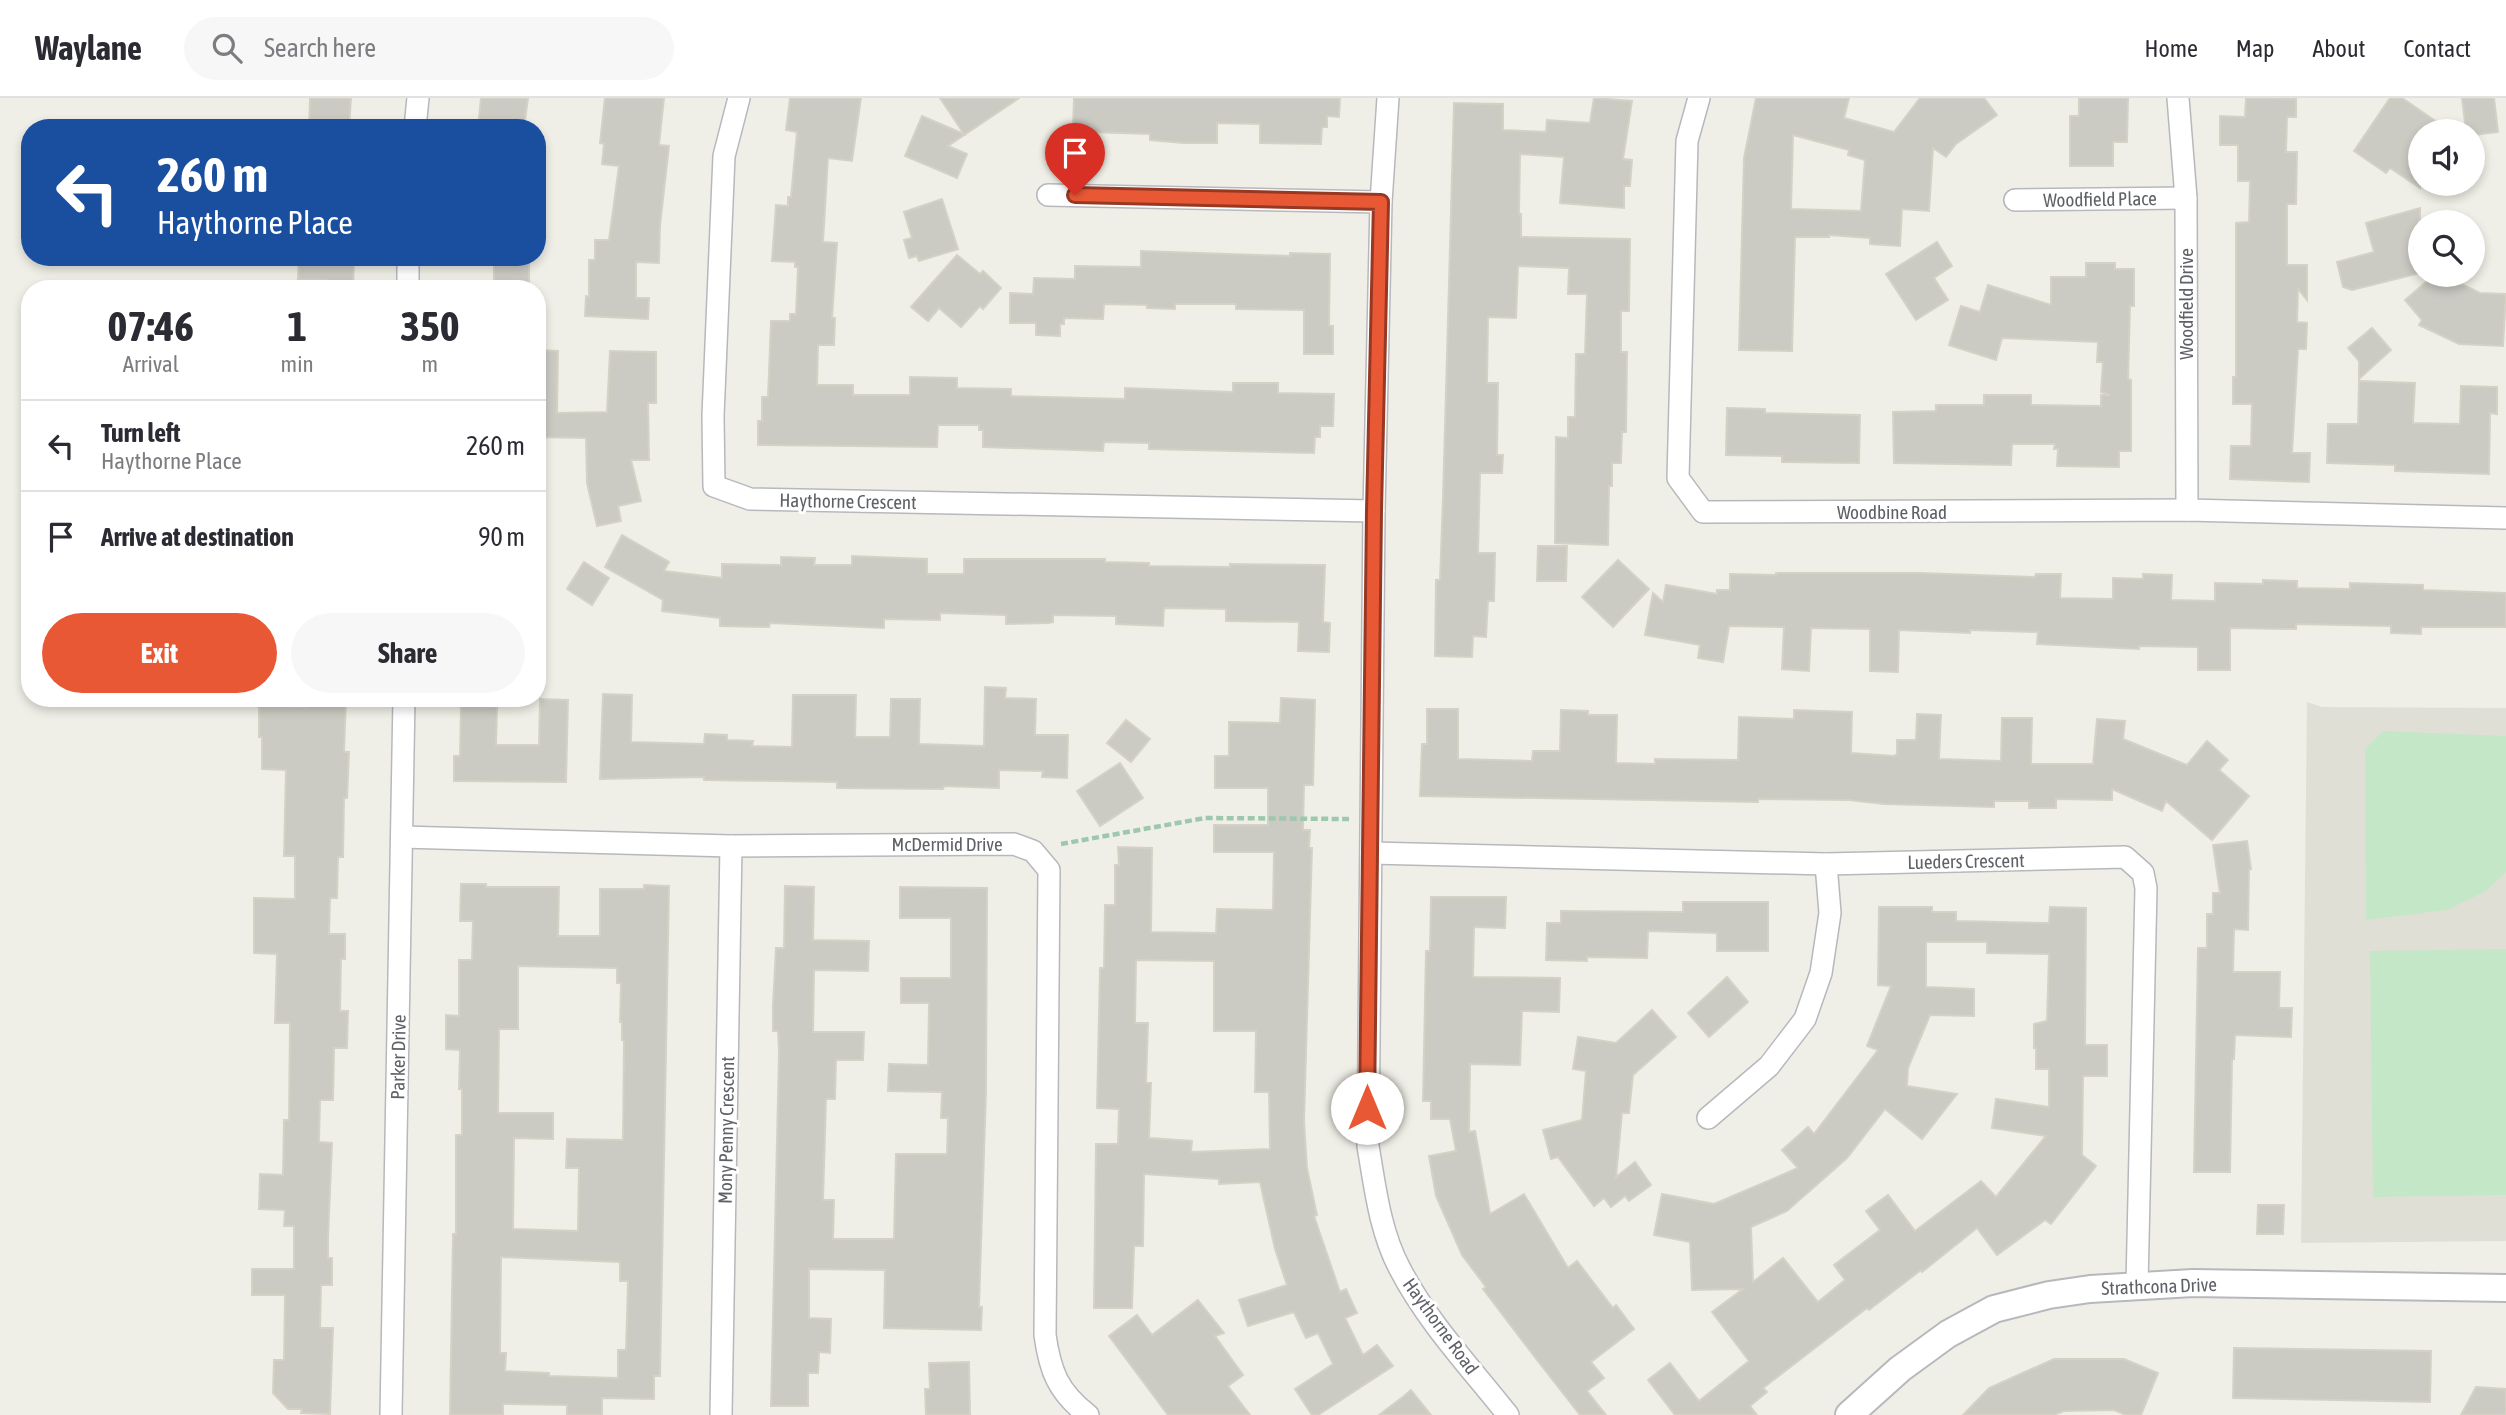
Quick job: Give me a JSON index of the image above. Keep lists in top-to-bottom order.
{
  "streets": {
    "street": [
      "Woodfield Place",
      "Woodfield Drive",
      "Haythorne Crescent",
      "Woodbine Road",
      "McDermid Drive",
      "Lueders Crescent",
      "Parker Drive",
      "Mony Penny Crescent",
      "Strathcona Drive",
      "Haythorne Road"
    ]
  },
  "crossings": [
    ["Woodfield Place", "Woodfield Drive"],
    ["Woodfield Drive", "Woodbine Road"],
    ["Haythorne Crescent", "Haythorne Road"],
    ["McDermid Drive", "Parker Drive"],
    ["McDermid Drive", "Mony Penny Crescent"],
    ["Lueders Crescent", "Strathcona Drive"],
    ["Lueders Crescent", "Haythorne Road"]
  ],
  "page": {
    "header": "Waylane",
    "search": "Search here",
    "nav": [
      "Home",
      "Map",
      "About",
      "Contact"
    ],
    "turn": ["260 m", "Haythorne Place"],
    "eta": [
      "07:46",
      "Arrival",
      "1",
      "min",
      "350",
      "m"
    ],
    "list": [
      {
        "name": "Turn left",
        "note": "Haythorne Place",
        "value": "260 m"
      },
      {
        "name": "Arrive at destination",
        "value": "90 m"
      }
    ],
    "buttons": ["Exit", "Share"]
  }
}
